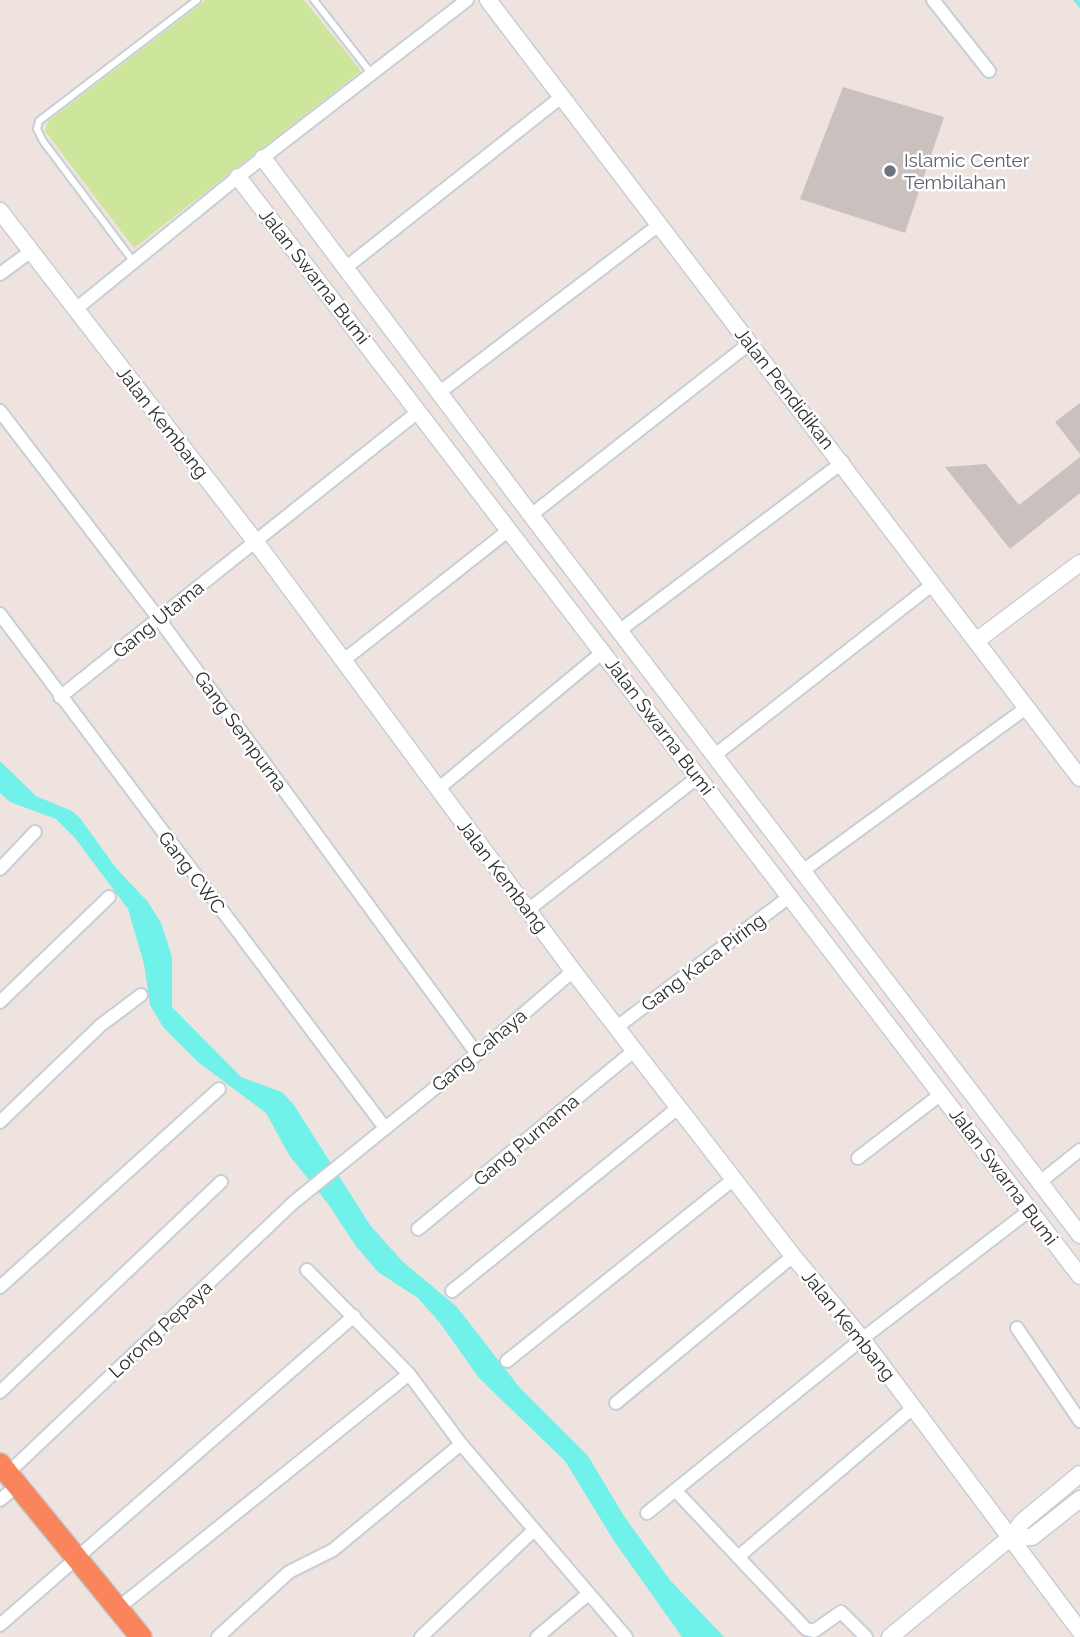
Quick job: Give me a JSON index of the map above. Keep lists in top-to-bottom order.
{
  "streets": {
    "street": [
      "Jalan Swarna Bumi",
      "Jalan Pendidikan",
      "Jalan Kembang",
      "Gang Utama",
      "Gang Sempurna",
      "Gang CWC",
      "Gang Kaca Piring",
      "Gang Cahaya",
      "Gang Purnama",
      "Lorong Pepaya"
    ]
  },
  "crossings": [
    ["Jalan Swarna Bumi", "Gang Utama"],
    ["Jalan Swarna Bumi", "Gang Kaca Piring"],
    ["Jalan Kembang", "Gang Utama"],
    ["Jalan Kembang", "Gang Kaca Piring"],
    ["Jalan Kembang", "Gang Cahaya"],
    ["Jalan Kembang", "Gang Purnama"],
    ["Gang Utama", "Gang Sempurna"],
    ["Gang Utama", "Gang CWC"],
    ["Gang Sempurna", "Gang Cahaya"],
    ["Gang CWC", "Gang Cahaya"],
    ["Gang Cahaya", "Lorong Pepaya"]
  ],
  "places": ["Islamic Center Tembilahan"]
}
